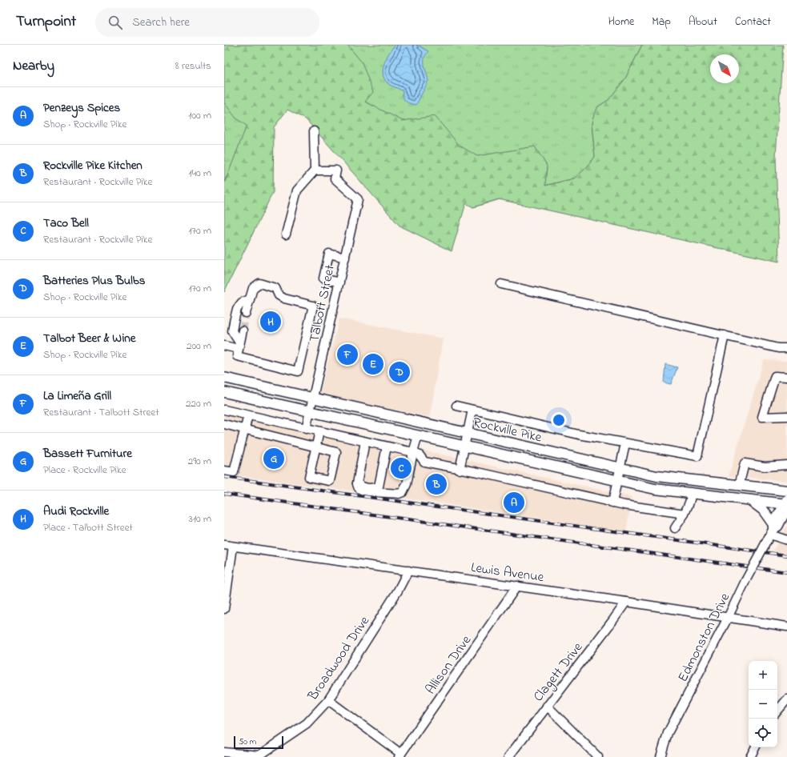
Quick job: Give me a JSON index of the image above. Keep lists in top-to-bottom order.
{
  "streets": {
    "main road": ["Rockville Pike"],
    "street": [
      "Talbott Street",
      "Lewis Avenue",
      "Edmonston Drive",
      "Broadwood Drive",
      "Allison Drive",
      "Clagett Drive"
    ]
  },
  "crossings": [
    ["Talbott Street", "Rockville Pike"],
    ["Rockville Pike", "Edmonston Drive"],
    ["Lewis Avenue", "Edmonston Drive"],
    ["Lewis Avenue", "Broadwood Drive"],
    ["Lewis Avenue", "Allison Drive"],
    ["Lewis Avenue", "Clagett Drive"]
  ],
  "scale_bar": "50 m",
  "north": "bottom right",
  "page": {
    "header": "Turnpoint",
    "search": "Search here",
    "nav": [
      "Home",
      "Map",
      "About",
      "Contact"
    ],
    "heading": ["Nearby", "8 results"],
    "list": [
      {
        "mark": "A",
        "name": "Penzeys Spices",
        "note": "Shop · Rockville Pike",
        "value": "100 m"
      },
      {
        "mark": "B",
        "name": "Rockville Pike Kitchen",
        "note": "Restaurant · Rockville Pike",
        "value": "140 m"
      },
      {
        "mark": "C",
        "name": "Taco Bell",
        "note": "Restaurant · Rockville Pike",
        "value": "170 m"
      },
      {
        "mark": "D",
        "name": "Batteries Plus Bulbs",
        "note": "Shop · Rockville Pike",
        "value": "170 m"
      },
      {
        "mark": "E",
        "name": "Talbot Beer & Wine",
        "note": "Shop · Rockville Pike",
        "value": "200 m"
      },
      {
        "mark": "F",
        "name": "La Limeña Grill",
        "note": "Restaurant · Talbott Street",
        "value": "220 m"
      },
      {
        "mark": "G",
        "name": "Bassett Furniture",
        "note": "Place · Rockville Pike",
        "value": "290 m"
      },
      {
        "mark": "H",
        "name": "Audi Rockville",
        "note": "Place · Talbott Street",
        "value": "310 m"
      }
    ],
    "pins": [
      "H",
      "F",
      "E",
      "D",
      "G",
      "C",
      "B",
      "A"
    ],
    "map_buttons": ["+", "−"],
    "scale": "50 m"
  }
}
